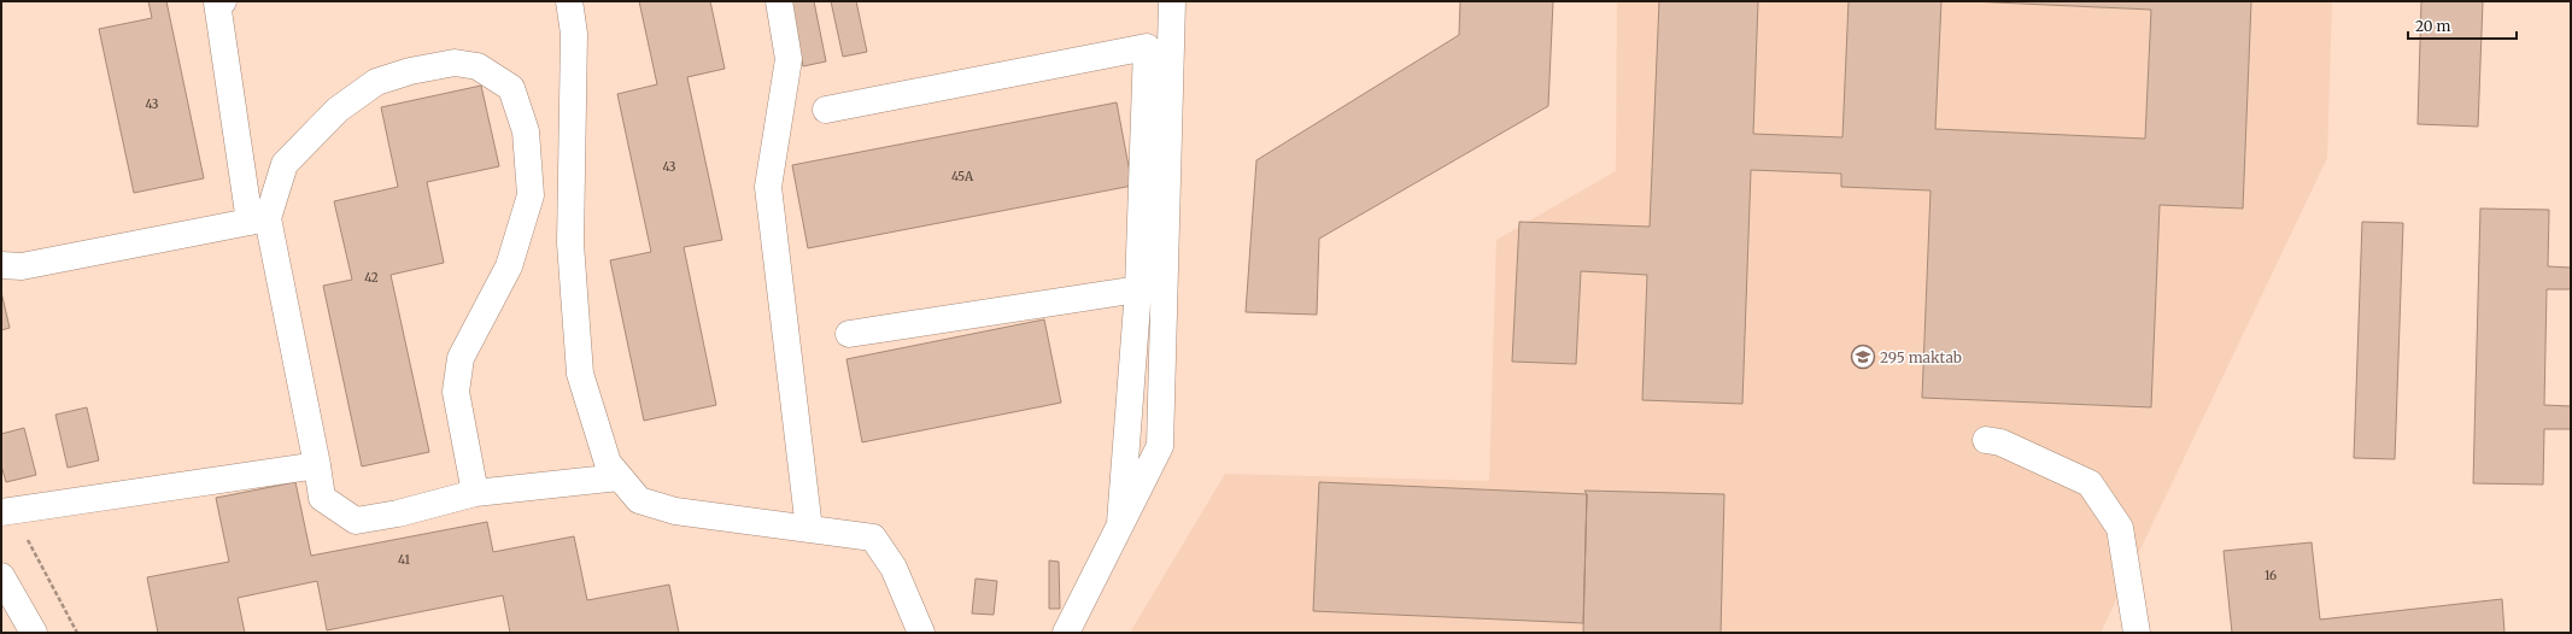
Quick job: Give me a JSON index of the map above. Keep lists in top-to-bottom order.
{
  "places": {
    "school or university": ["295 maktab"]
  },
  "house_numbers": [
    "43",
    "43",
    "45А",
    "42",
    "41",
    "16"
  ],
  "scale_bar": "20 m"
}
